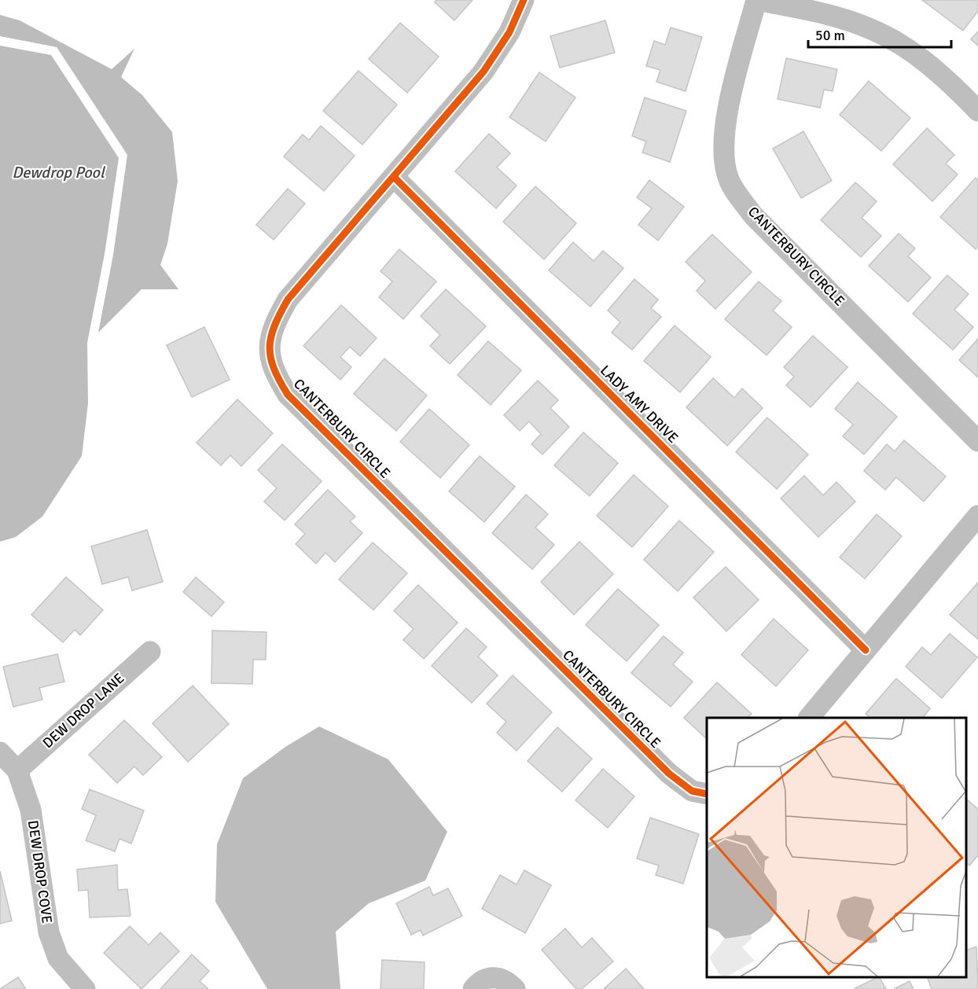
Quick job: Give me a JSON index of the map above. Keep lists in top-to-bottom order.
{
  "streets": {
    "street": [
      "CANTERBURY CIRCLE",
      "LADY AMY DRIVE",
      "DEW DROP LANE",
      "DEW DROP COVE"
    ]
  },
  "crossings": [
    ["CANTERBURY CIRCLE", "LADY AMY DRIVE"],
    ["DEW DROP LANE", "DEW DROP COVE"]
  ],
  "water": ["Dewdrop Pool"],
  "scale_bar": "50 m"
}
